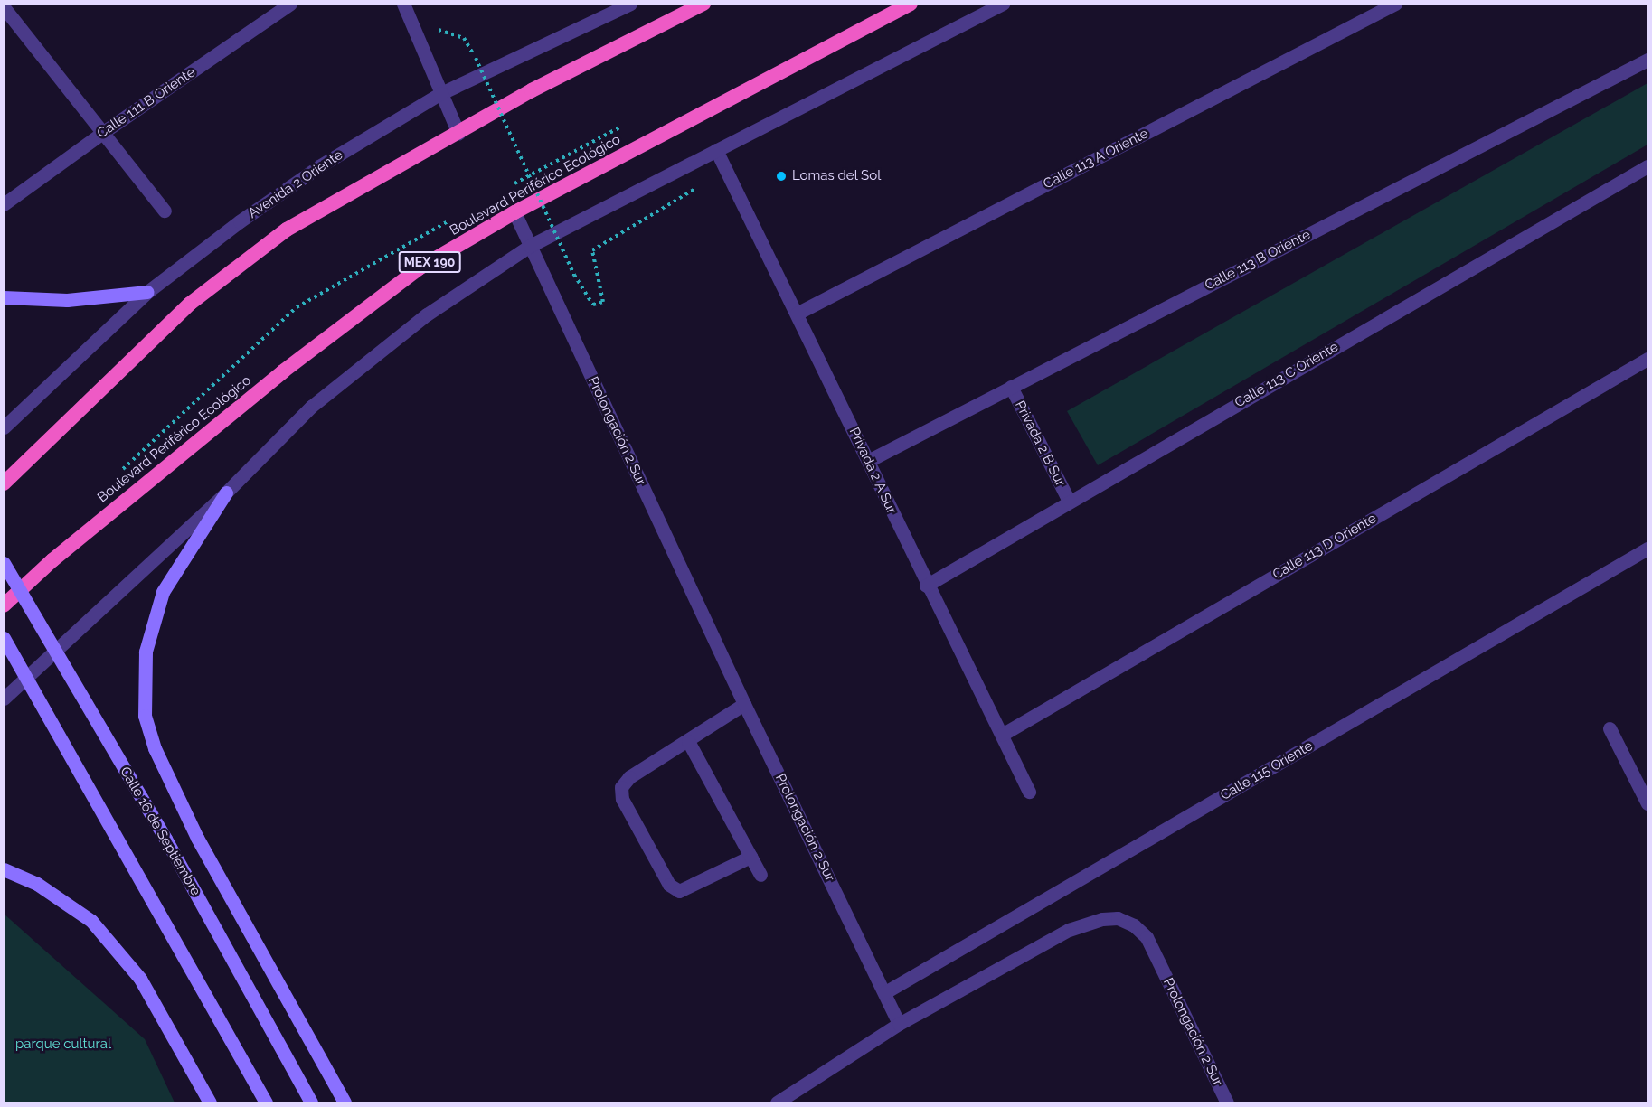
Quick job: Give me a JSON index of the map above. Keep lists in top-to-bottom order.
{
  "streets": {
    "highway": ["Boulevard Periférico Ecológico", "MEX 190"],
    "main road": ["Calle 16 de Septiembre"],
    "street": [
      "Calle 111 B Oriente",
      "Calle 113 A Oriente",
      "Avenida 2 Oriente",
      "Calle 113 B Oriente",
      "Calle 113 C Oriente",
      "Prolongación 2 Sur",
      "Privada 2 B Sur",
      "Privada 2 A Sur",
      "Calle 113 D Oriente",
      "Calle 115 Oriente"
    ]
  },
  "crossings": [
    ["Calle 113 A Oriente", "Privada 2 A Sur"],
    ["Boulevard Periférico Ecológico", "Prolongación 2 Sur"],
    ["Calle 113 B Oriente", "Privada 2 B Sur"],
    ["Calle 113 B Oriente", "Privada 2 A Sur"],
    ["Calle 113 C Oriente", "Privada 2 B Sur"],
    ["Calle 113 C Oriente", "Privada 2 A Sur"],
    ["Prolongación 2 Sur", "Calle 115 Oriente"],
    ["Privada 2 A Sur", "Calle 113 D Oriente"]
  ],
  "parks": ["parque cultural"],
  "places": ["Lomas del Sol"]
}
